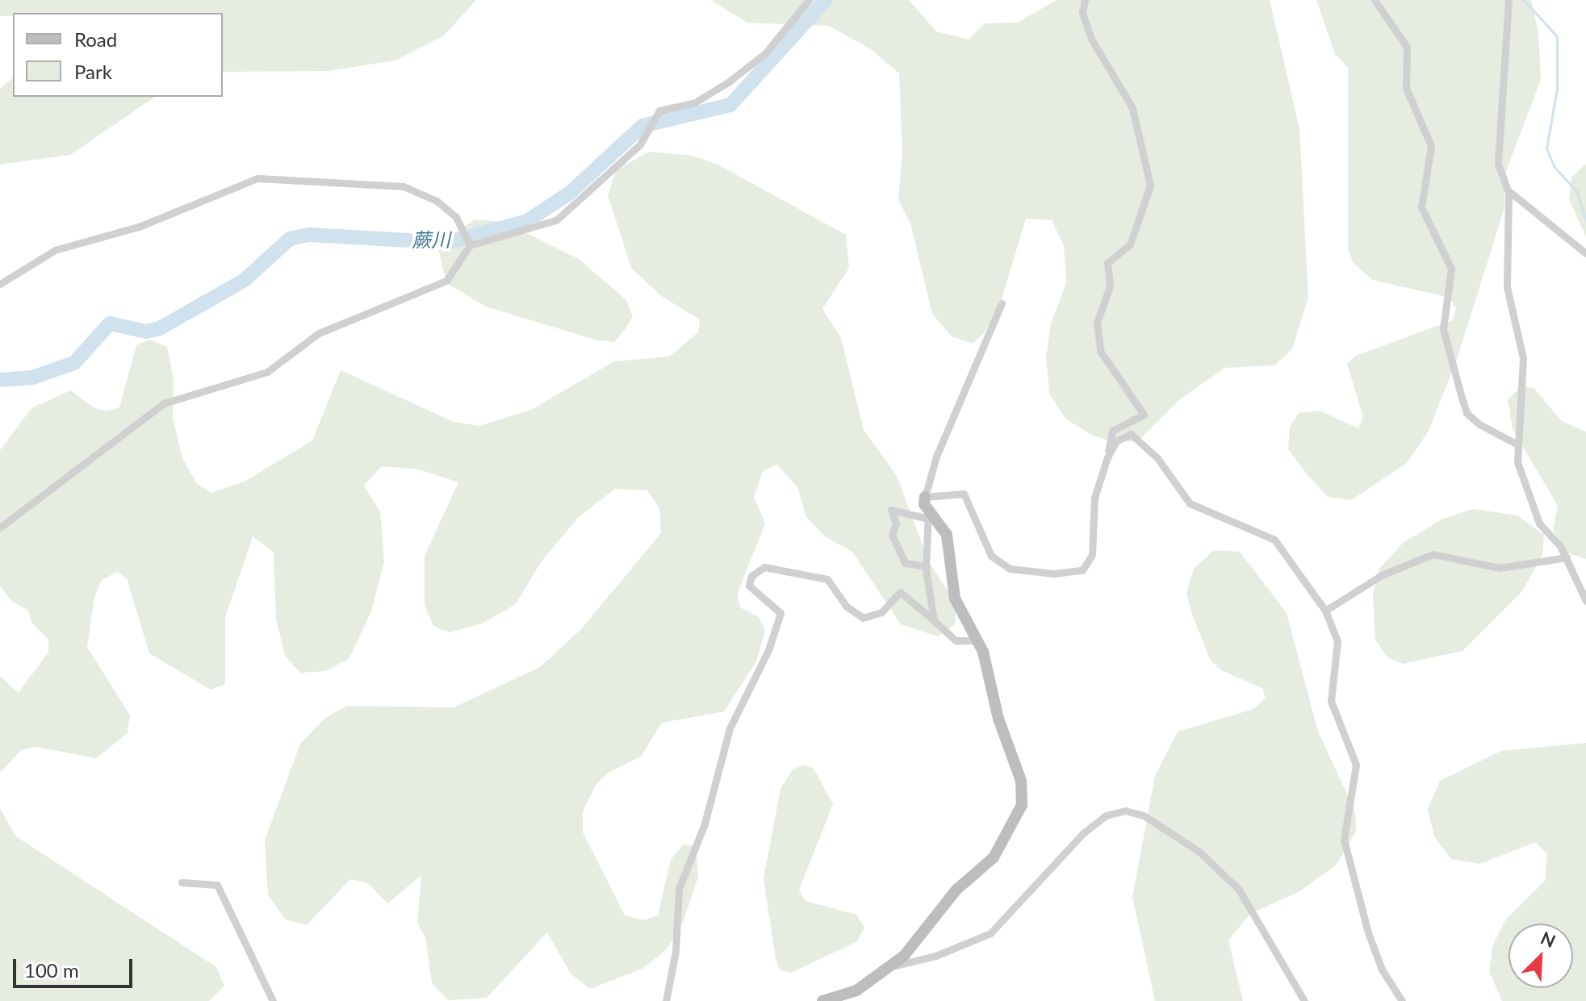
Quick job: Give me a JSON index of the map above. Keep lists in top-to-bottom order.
{
  "water": ["蕨川"],
  "legend": ["Road", "Park"],
  "scale_bar": "100 m",
  "north": "top right"
}
